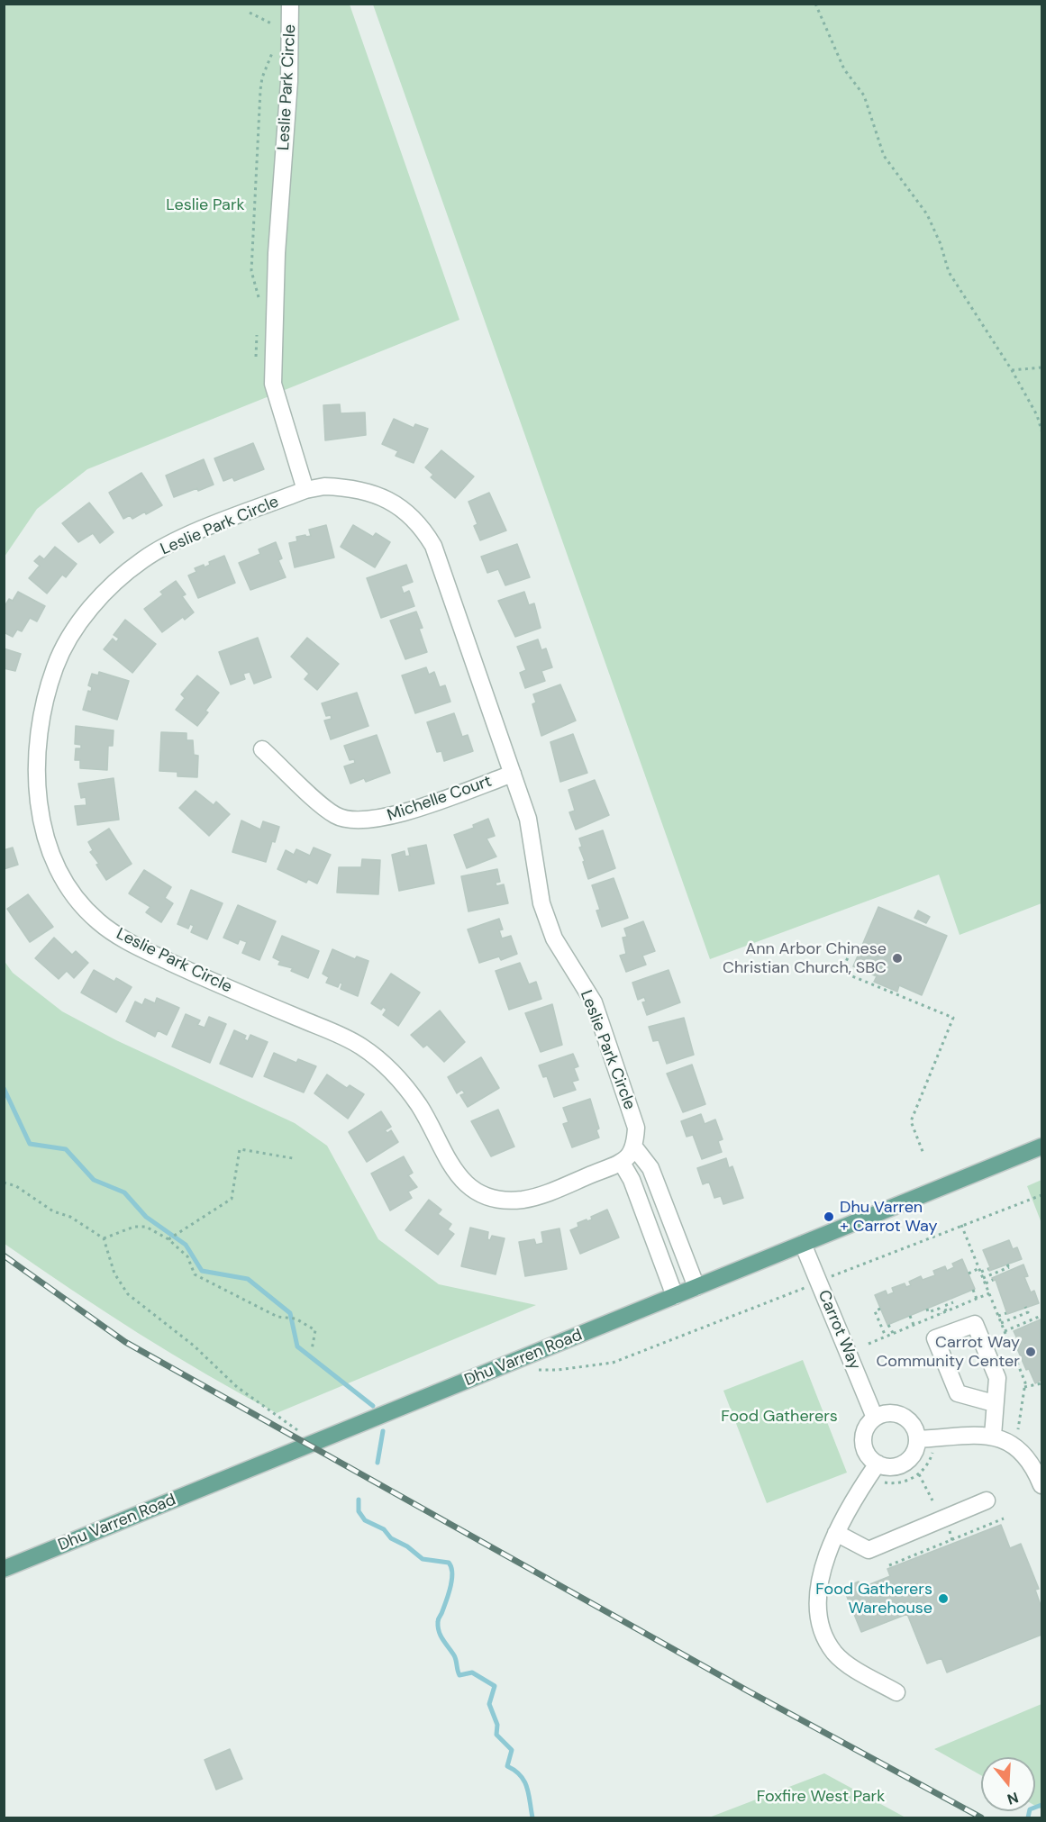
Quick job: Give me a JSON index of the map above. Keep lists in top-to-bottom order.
{
  "streets": {
    "main road": ["Dhu Varren Road"],
    "street": ["Leslie Park Circle", "Michelle Court", "Carrot Way"]
  },
  "crossings": [
    ["Leslie Park Circle", "Michelle Court"],
    ["Carrot Way", "Dhu Varren Road"]
  ],
  "parks": ["Leslie Park", "Food Gatherers", "Foxfire West Park"],
  "places": [
    "Ann Arbor Chinese Christian Church, SBC",
    "Dhu Varren + Carrot Way",
    "Carrot Way Community Center",
    "Food Gatherers Warehouse"
  ],
  "north": "bottom"
}
